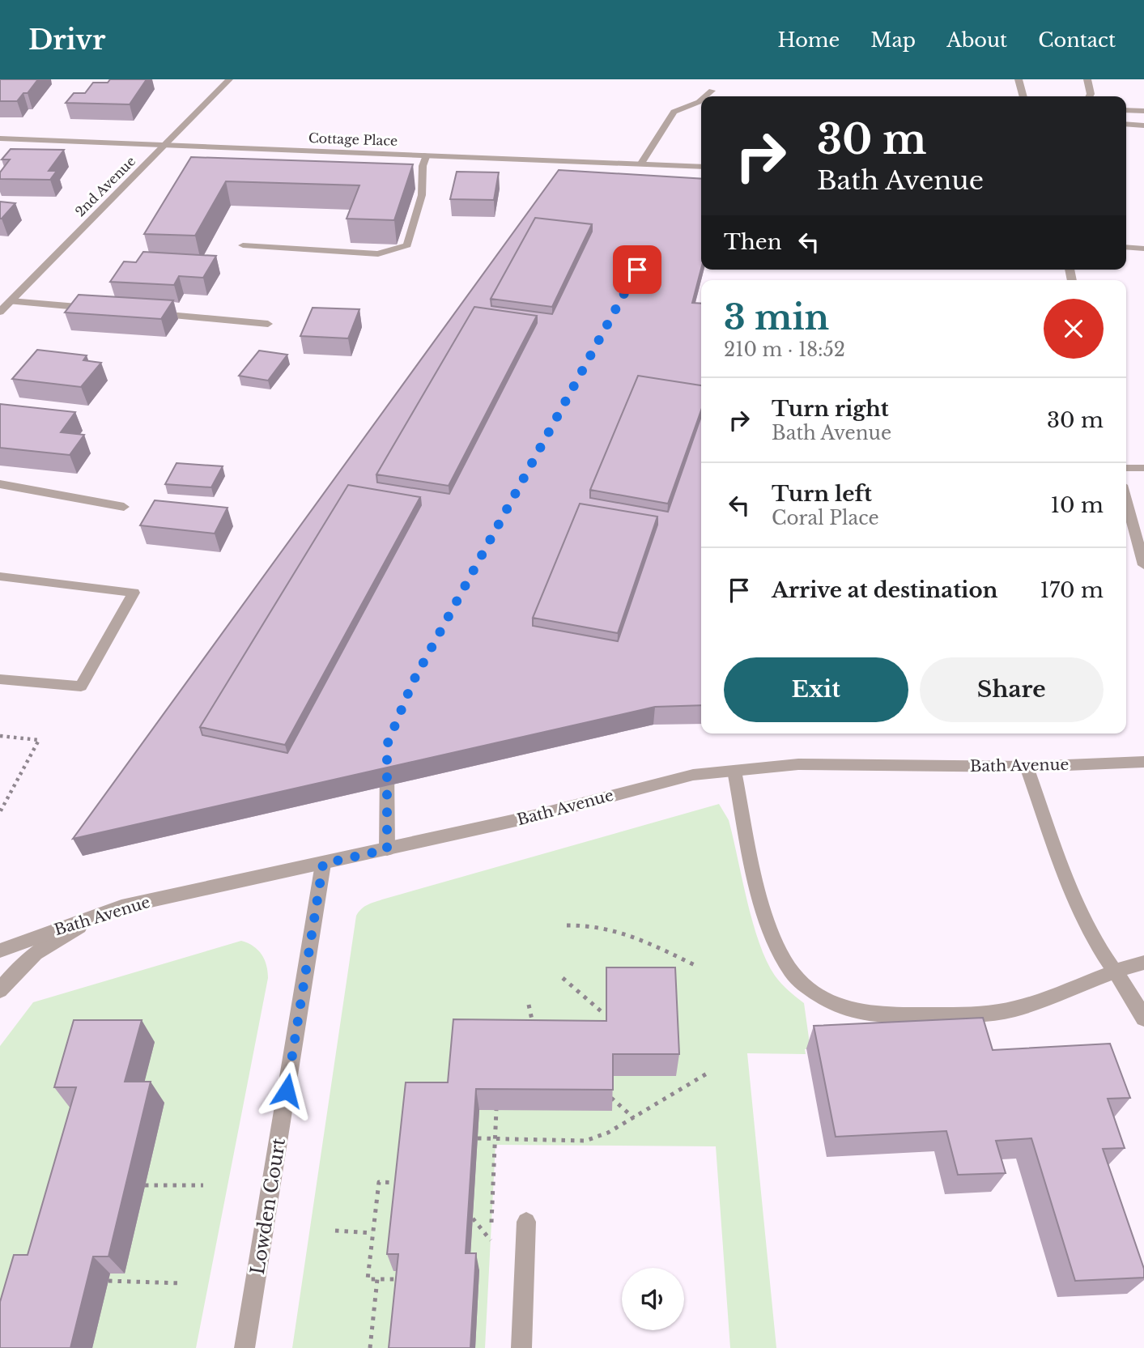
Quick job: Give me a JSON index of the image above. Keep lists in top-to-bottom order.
{
  "streets": {
    "street": [
      "Cottage Place",
      "2nd Avenue",
      "Bath Avenue",
      "Lowden Court"
    ]
  },
  "crossings": [
    ["Cottage Place", "2nd Avenue"],
    ["Bath Avenue", "Lowden Court"]
  ],
  "page": {
    "header": "Drivr",
    "nav": [
      "Home",
      "Map",
      "About",
      "Contact"
    ],
    "turn": ["30 m", "Bath Avenue"],
    "then": "Then",
    "heading": ["3 min", "210 m · 18:52"],
    "list": [
      {
        "name": "Turn right",
        "note": "Bath Avenue",
        "value": "30 m"
      },
      {
        "name": "Turn left",
        "note": "Coral Place",
        "value": "10 m"
      },
      {
        "name": "Arrive at destination",
        "value": "170 m"
      }
    ],
    "buttons": ["Exit", "Share"]
  }
}
